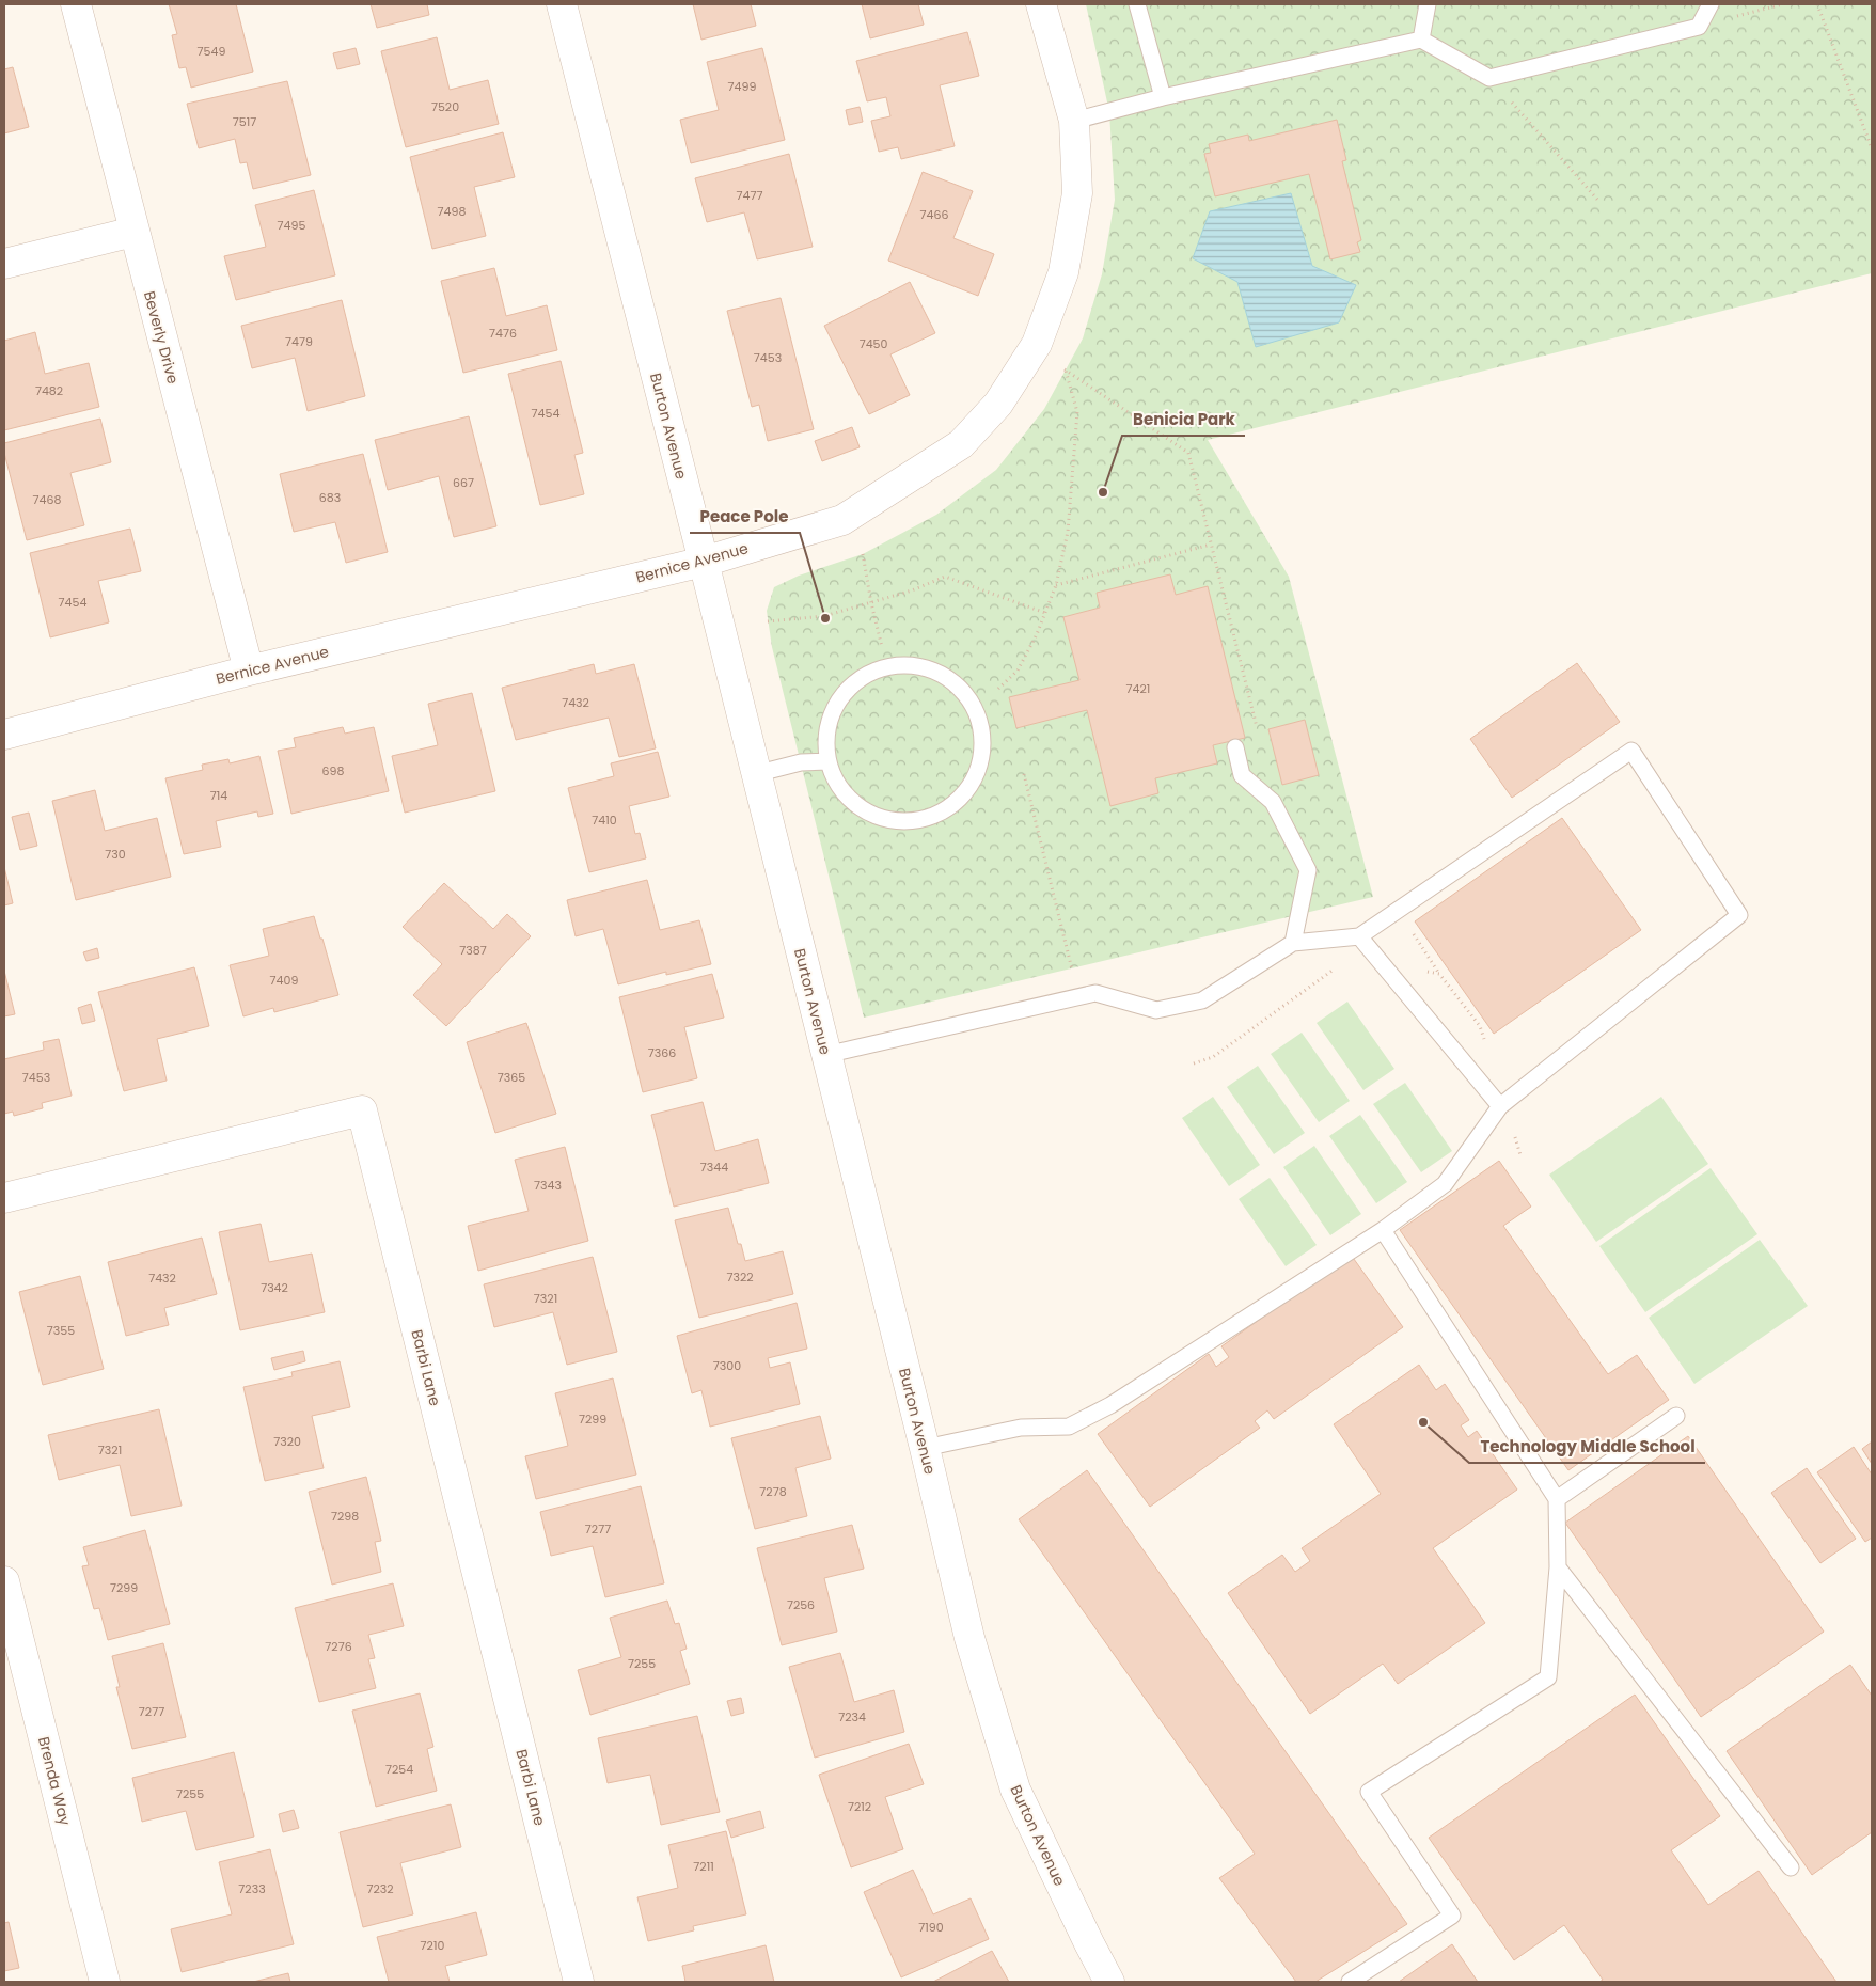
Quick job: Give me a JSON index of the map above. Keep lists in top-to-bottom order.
{
  "streets": {
    "street": [
      "Beverly Drive",
      "Burton Avenue",
      "Bernice Avenue",
      "Barbi Lane",
      "Brenda Way"
    ]
  },
  "crossings": [
    ["Beverly Drive", "Bernice Avenue"],
    ["Burton Avenue", "Bernice Avenue"]
  ],
  "places": ["Benicia Park", "Peace Pole", "Technology Middle School"],
  "house_numbers": [
    "7549",
    "7499",
    "7520",
    "7517",
    "7477",
    "7498",
    "7466",
    "7495",
    "7476",
    "7479",
    "7450",
    "7453",
    "7482",
    "7454",
    "667",
    "683",
    "7468",
    "7454",
    "7421",
    "7432",
    "698",
    "714",
    "7410",
    "730",
    "7387",
    "7409",
    "7366",
    "7453",
    "7365",
    "7344",
    "7343",
    "7322",
    "7432",
    "7342",
    "7321",
    "7355",
    "7300",
    "7299",
    "7320",
    "7321",
    "7278",
    "7298",
    "7277",
    "7299",
    "7256",
    "7276",
    "7255",
    "7277",
    "7234",
    "7254",
    "7255",
    "7212",
    "7211",
    "7233",
    "7232",
    "7190",
    "7210"
  ]
}
